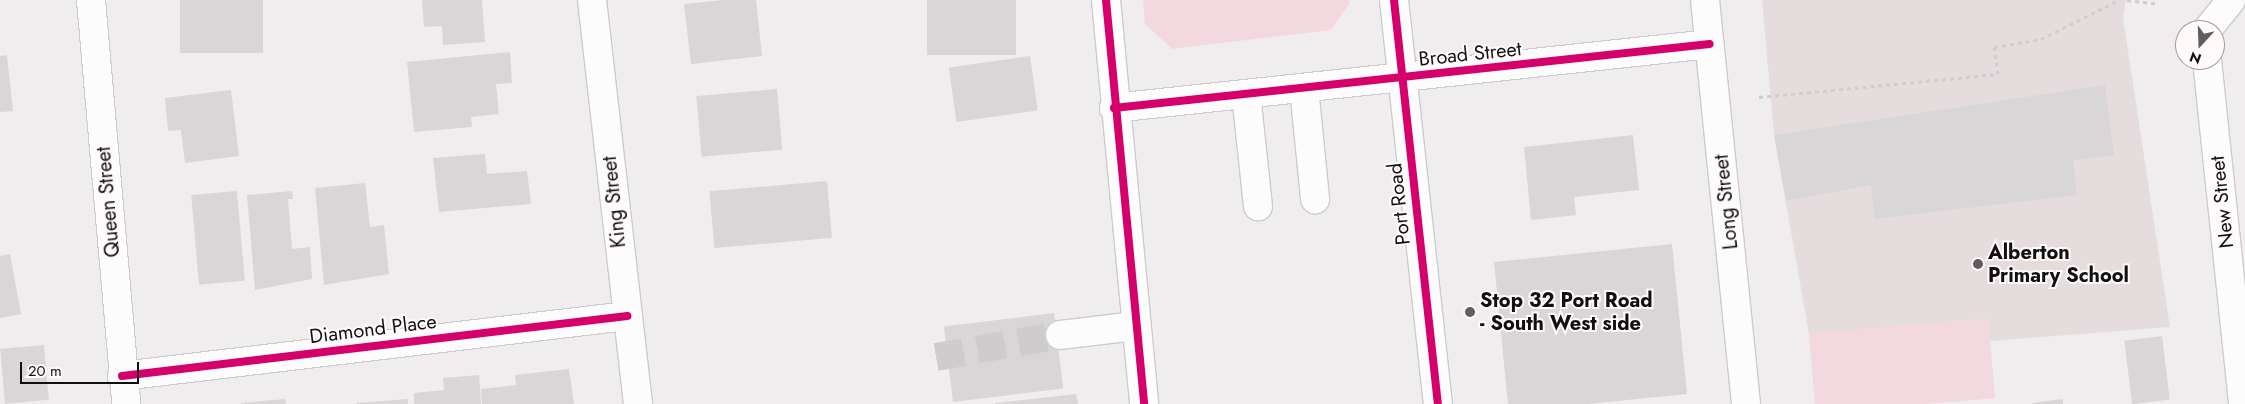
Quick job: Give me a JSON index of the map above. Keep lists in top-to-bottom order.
{
  "streets": {
    "main road": [
      "Broad Street",
      "Queen Street",
      "King Street",
      "Long Street",
      "New Street",
      "Port Road",
      "Diamond Place"
    ]
  },
  "crossings": [
    ["Broad Street", "Long Street"],
    ["Broad Street", "Port Road"],
    ["Queen Street", "Diamond Place"],
    ["King Street", "Diamond Place"]
  ],
  "places": ["Alberton Primary School", "Stop 32 Port Road - South West side"],
  "scale_bar": "20 m",
  "north": "bottom"
}
